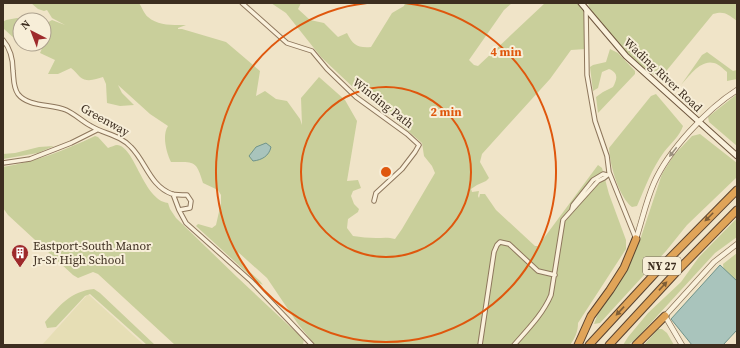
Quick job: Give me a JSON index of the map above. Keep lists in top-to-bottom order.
{
  "streets": {
    "highway": ["NY 27"],
    "main road": ["Wading River Road"],
    "street": ["Winding Path", "Greenway"]
  },
  "places": {
    "building": ["Eastport-South Manor Jr-Sr High School"]
  },
  "north": "top left",
  "rings": ["4 min", "2 min"]
}
